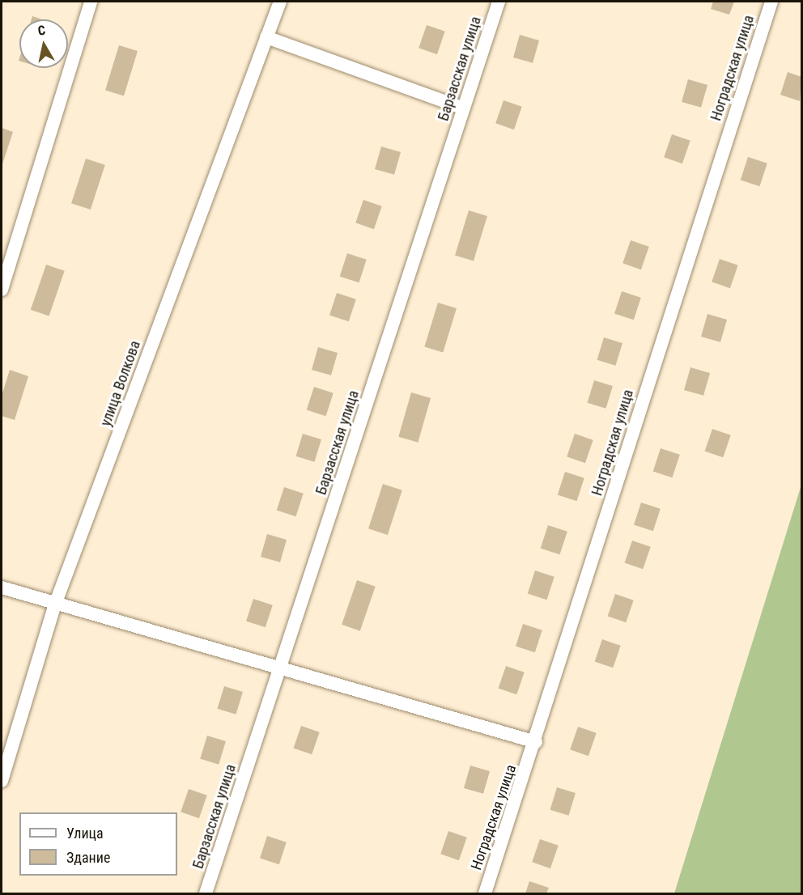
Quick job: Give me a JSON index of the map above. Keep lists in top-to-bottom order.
{
  "streets": {
    "street": ["Ноградская улица", "Барзасская улица", "улица Волкова"]
  },
  "legend": ["Улица", "Здание"],
  "north": "top"
}
